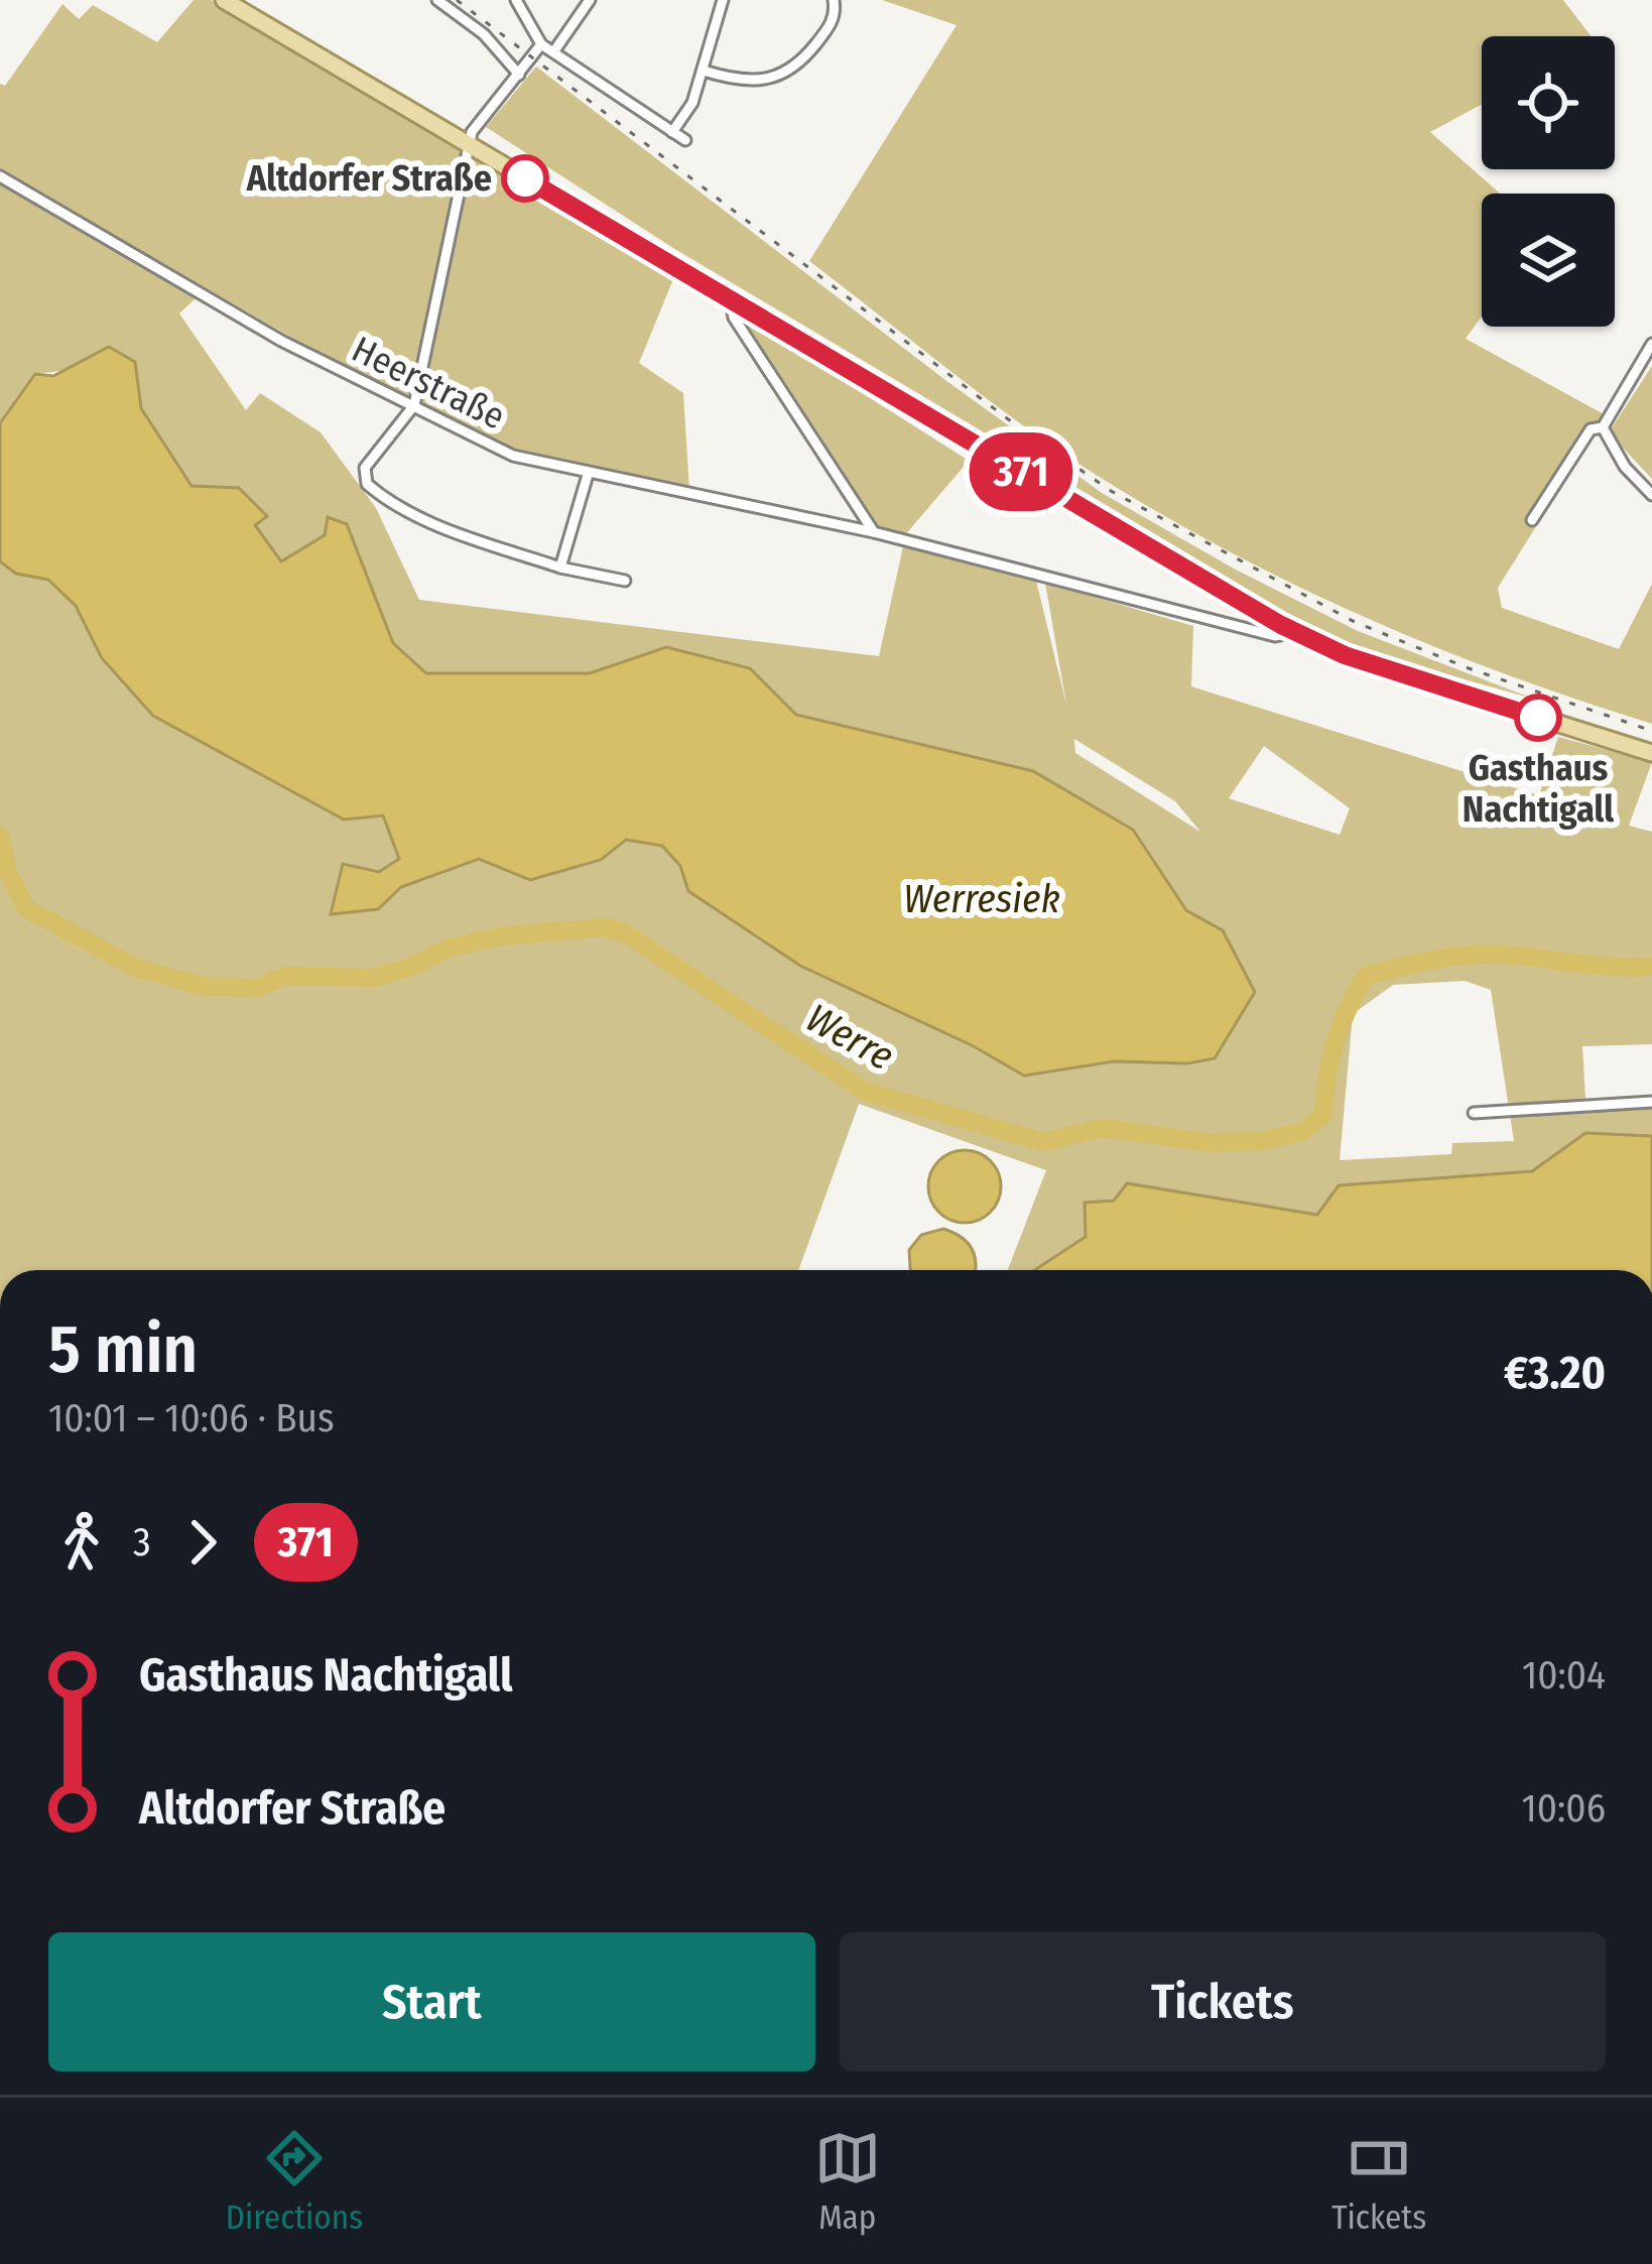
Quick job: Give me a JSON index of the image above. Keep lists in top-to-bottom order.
{
  "streets": {
    "street": ["Heerstraße"]
  },
  "water": ["Werresiek", "Werre"],
  "places": ["Altdorfer Straße", "Gasthaus Nachtigall"],
  "lines": ["bus line 371"],
  "page": {
    "on_map": "371",
    "heading": ["5 min", "10:01 – 10:06 · Bus", "€3.20"],
    "legs": ["3", "371"],
    "list": [
      {
        "name": "Gasthaus Nachtigall",
        "value": "10:04"
      },
      {
        "name": "Altdorfer Straße",
        "value": "10:06"
      }
    ],
    "buttons": ["Start", "Tickets"],
    "tabs": ["Directions", "Map", "Tickets"]
  }
}
